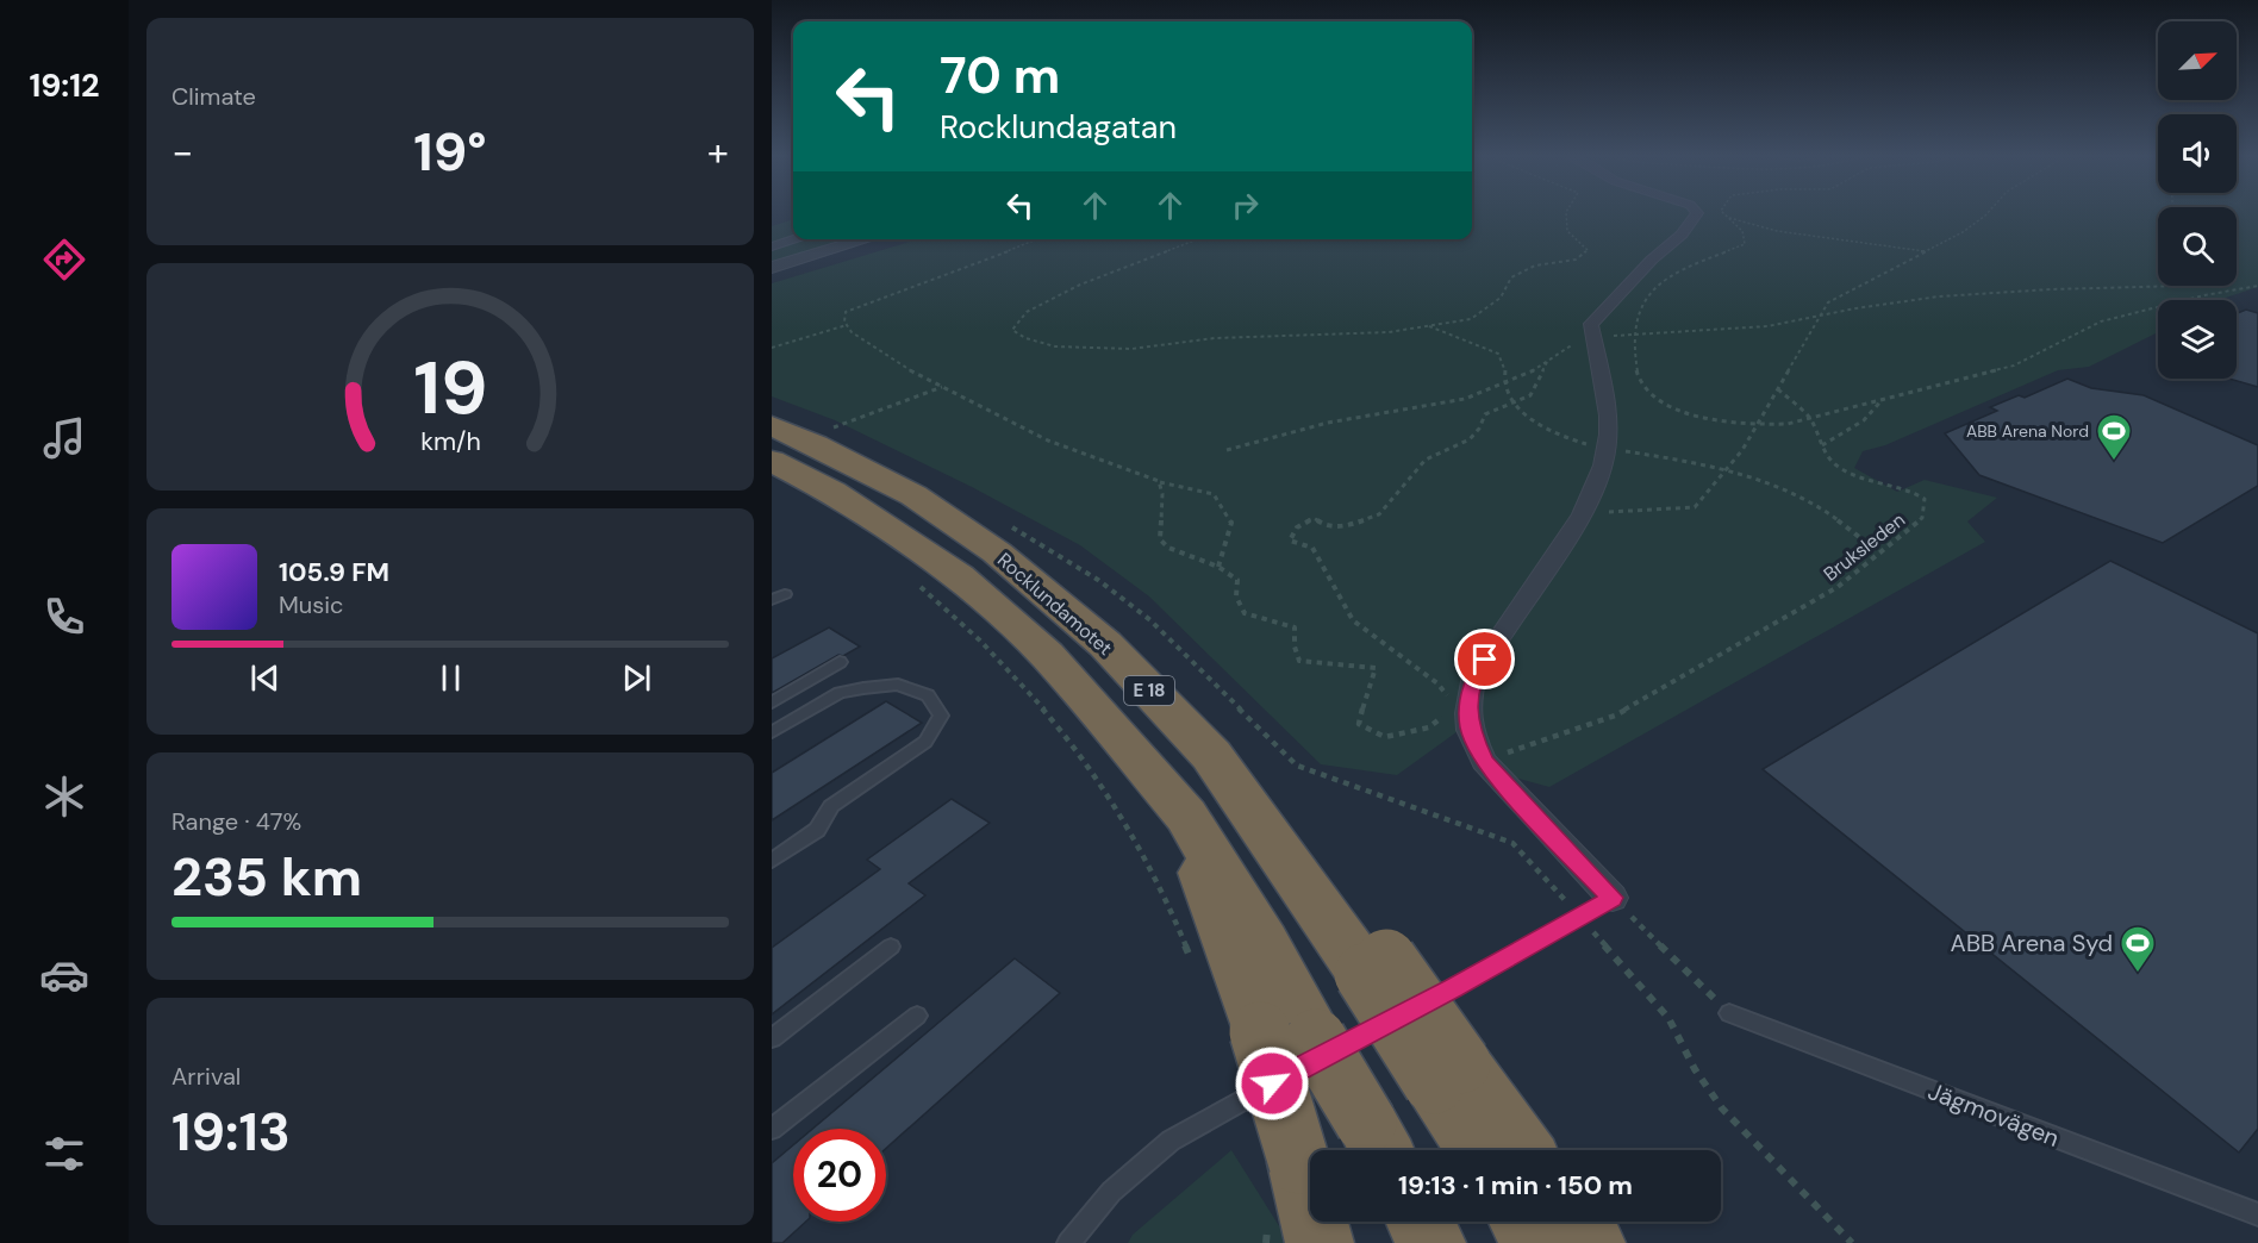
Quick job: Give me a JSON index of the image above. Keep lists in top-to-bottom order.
{
  "streets": {
    "highway": ["Rocklundamotet", "E 18"],
    "lane": ["Jägmovägen"],
    "path": ["Bruksleden"]
  },
  "crossings": [
    ["Rocklundamotet", "E 18"]
  ],
  "places": {
    "sports": ["ABB Arena Nord", "ABB Arena Syd"]
  },
  "north": "top right",
  "page": {
    "tabs": "19:12",
    "tile": [
      "Climate",
      ["Range · 47%", "235 km"],
      ["Arrival", "19:13"]
    ],
    "turn": ["70 m", "Rocklundagatan"],
    "heat": ["−", "19°", "+"],
    "song": ["105.9 FM", "Music"],
    "limit": "20",
    "trip": "19:13 · 1 min · 150 m",
    "gauge": ["19", "km/h"]
  }
}
